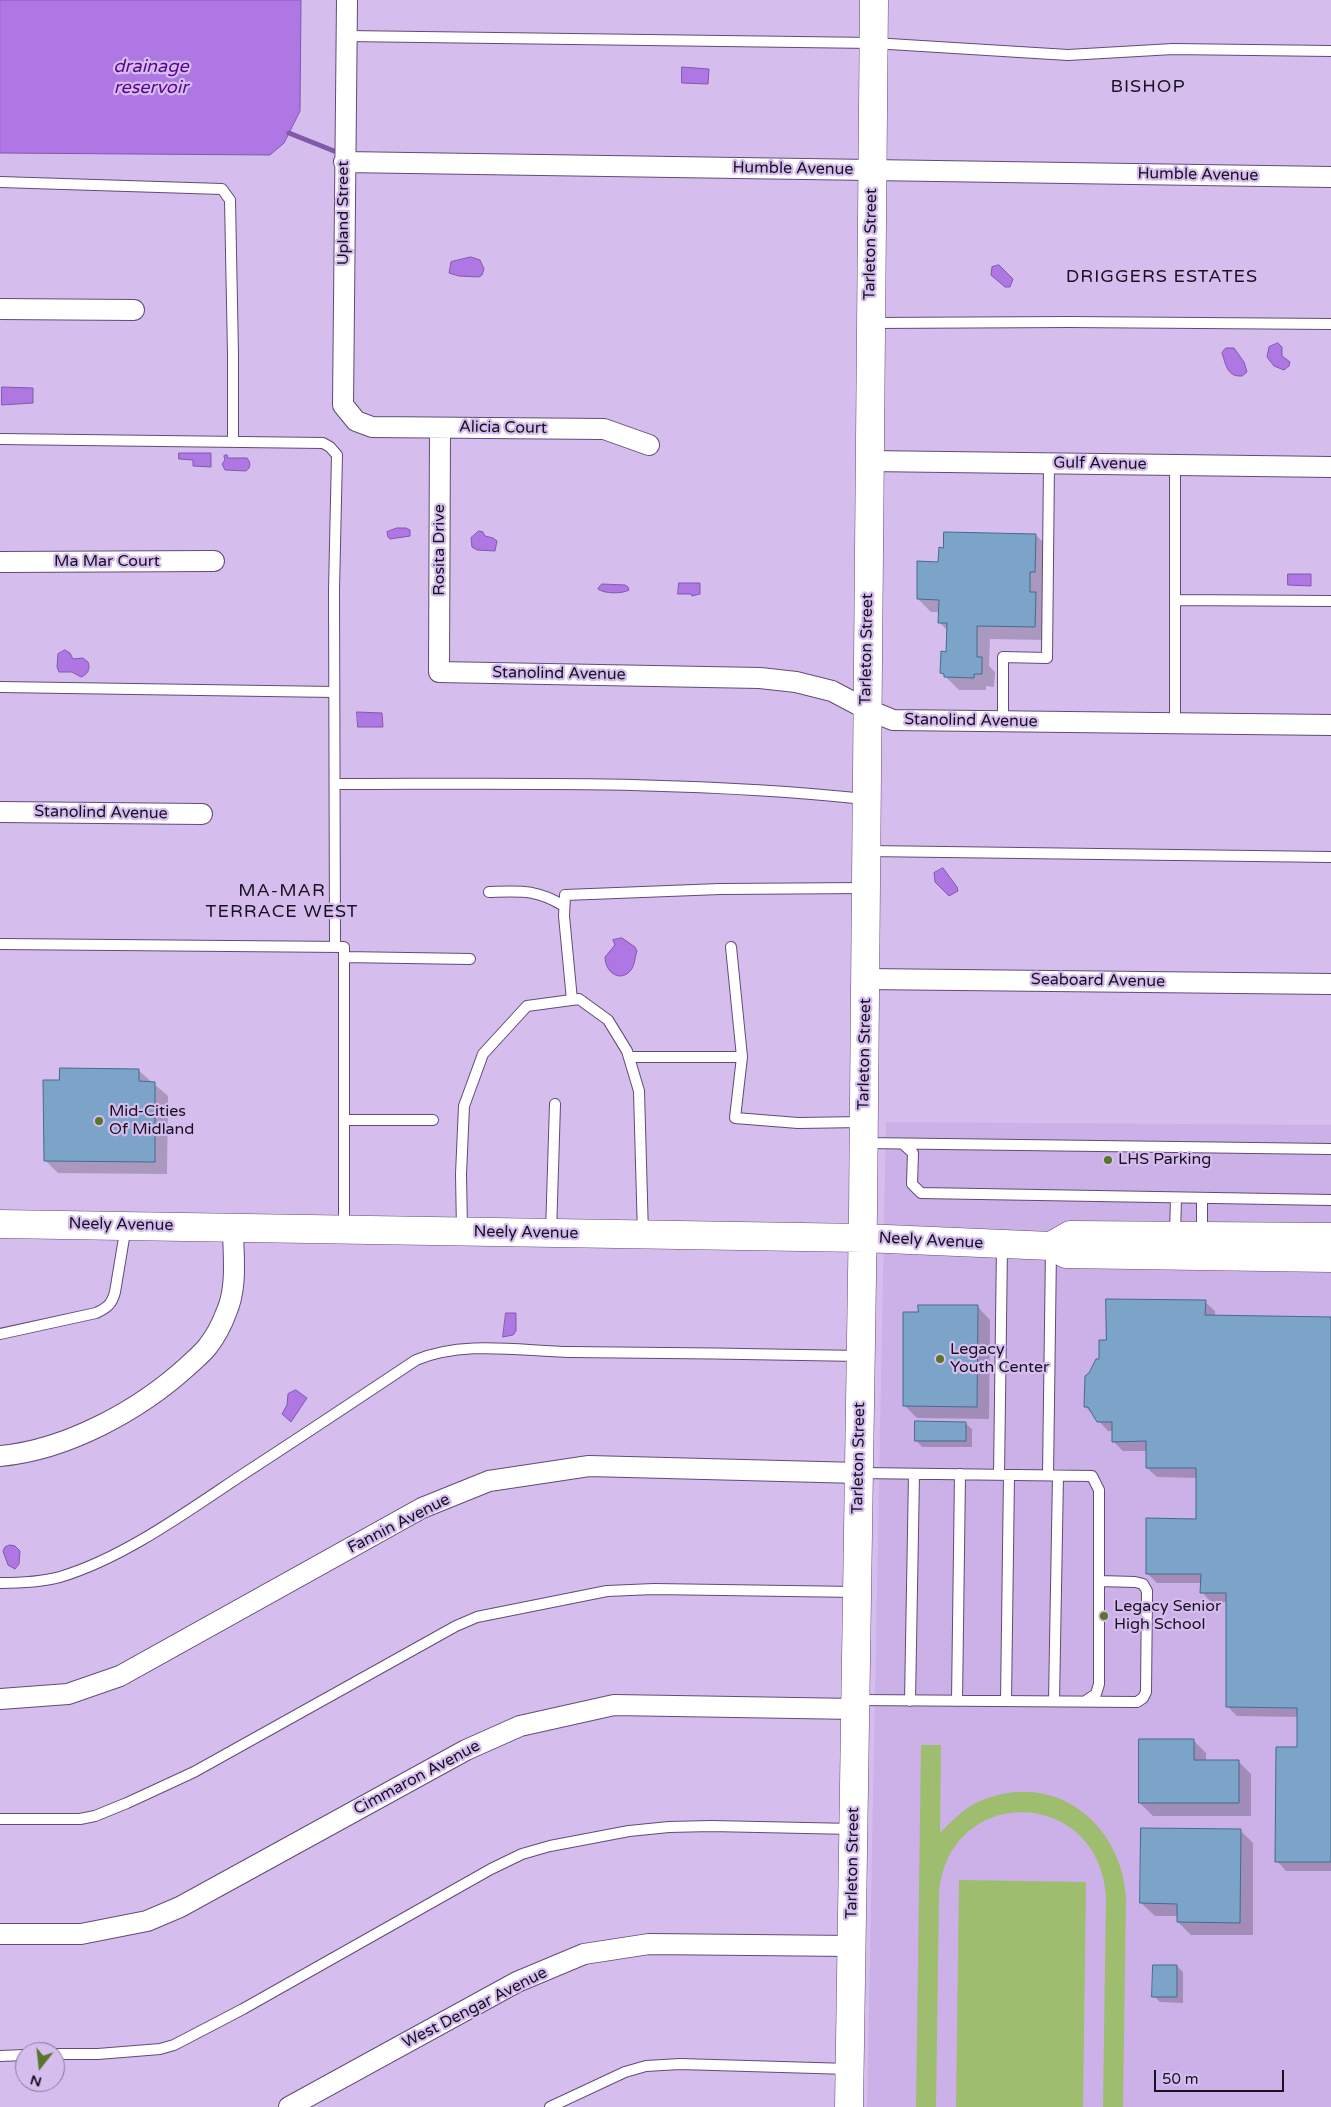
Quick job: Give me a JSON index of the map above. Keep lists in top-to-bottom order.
{
  "streets": {
    "street": [
      "Humble Avenue",
      "Upland Street",
      "Tarleton Street",
      "Alicia Court",
      "Gulf Avenue",
      "Rosita Drive",
      "Ma Mar Court",
      "Stanolind Avenue",
      "Seaboard Avenue",
      "Neely Avenue",
      "Fannin Avenue",
      "Cimmaron Avenue",
      "West Dengar Avenue"
    ]
  },
  "crossings": [
    ["Humble Avenue", "Upland Street"],
    ["Humble Avenue", "Tarleton Street"],
    ["Upland Street", "Alicia Court"],
    ["Tarleton Street", "Gulf Avenue"],
    ["Tarleton Street", "Stanolind Avenue"],
    ["Tarleton Street", "Seaboard Avenue"],
    ["Tarleton Street", "Neely Avenue"],
    ["Tarleton Street", "Fannin Avenue"],
    ["Tarleton Street", "Cimmaron Avenue"],
    ["Tarleton Street", "West Dengar Avenue"],
    ["Alicia Court", "Rosita Drive"],
    ["Rosita Drive", "Stanolind Avenue"]
  ],
  "districts": ["BISHOP", "DRIGGERS ESTATES", "MA-MAR TERRACE WEST"],
  "water": ["drainage reservoir"],
  "places": [
    "Mid-Cities Of Midland",
    "LHS Parking",
    "Legacy Youth Center",
    "Legacy Senior High School"
  ],
  "scale_bar": "50 m",
  "north": "bottom"
}
